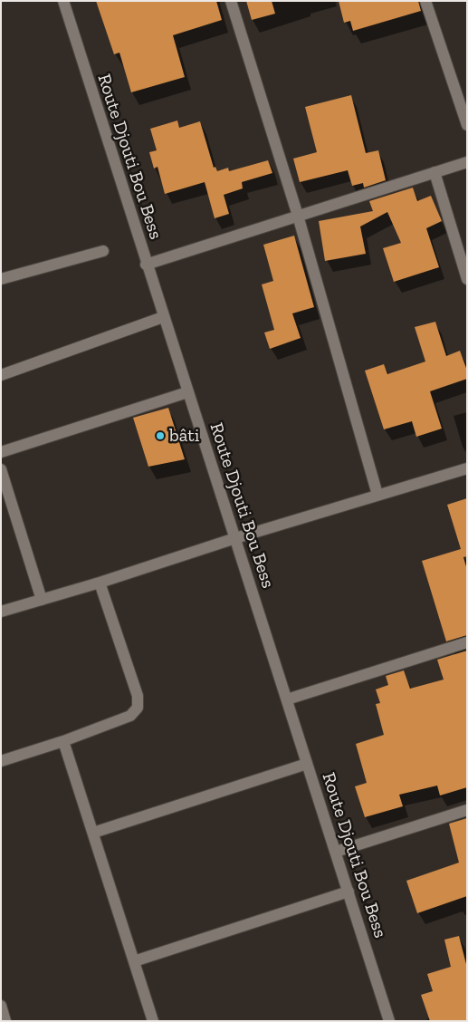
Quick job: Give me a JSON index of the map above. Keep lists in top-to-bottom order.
{
  "streets": {
    "street": ["Route Djouti Bou Bess"]
  },
  "places": ["bâti"]
}
